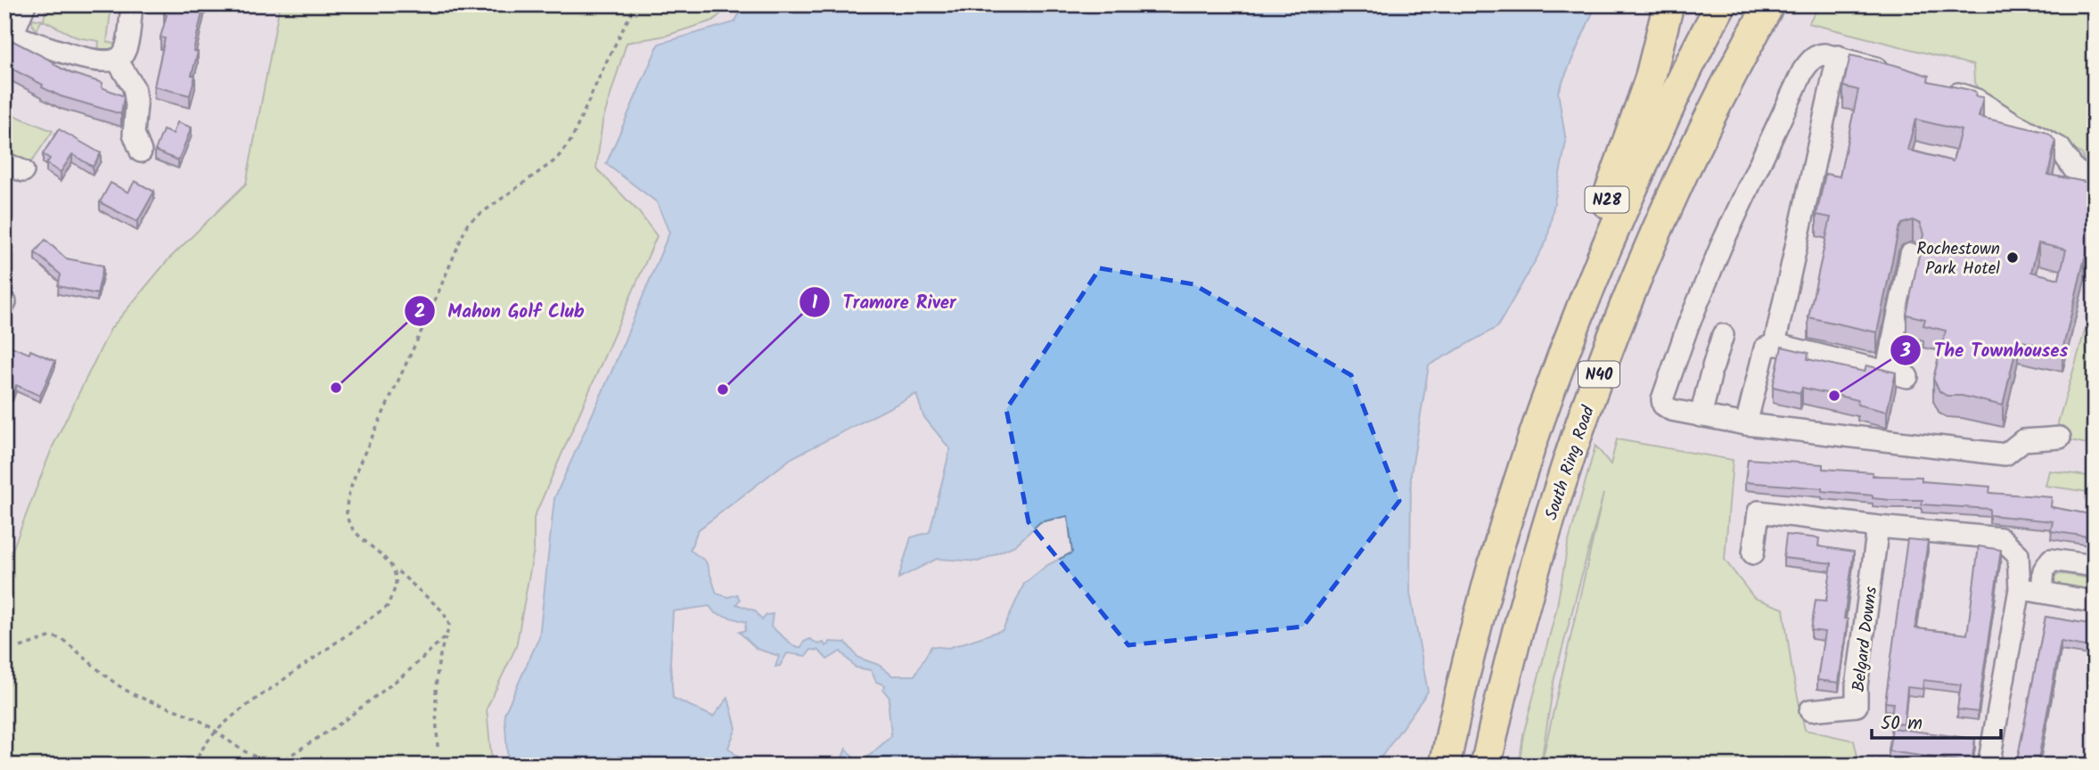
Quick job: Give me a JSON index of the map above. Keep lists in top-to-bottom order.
{
  "streets": {
    "highway": ["N28", "N40", "South Ring Road"],
    "street": ["Belgard Downs"]
  },
  "crossings": [
    ["N28", "N40"]
  ],
  "places": [
    "Rochestown Park Hotel",
    "Mahon Golf Club",
    "Tramore River",
    "The Townhouses"
  ],
  "scale_bar": "50 m"
}
